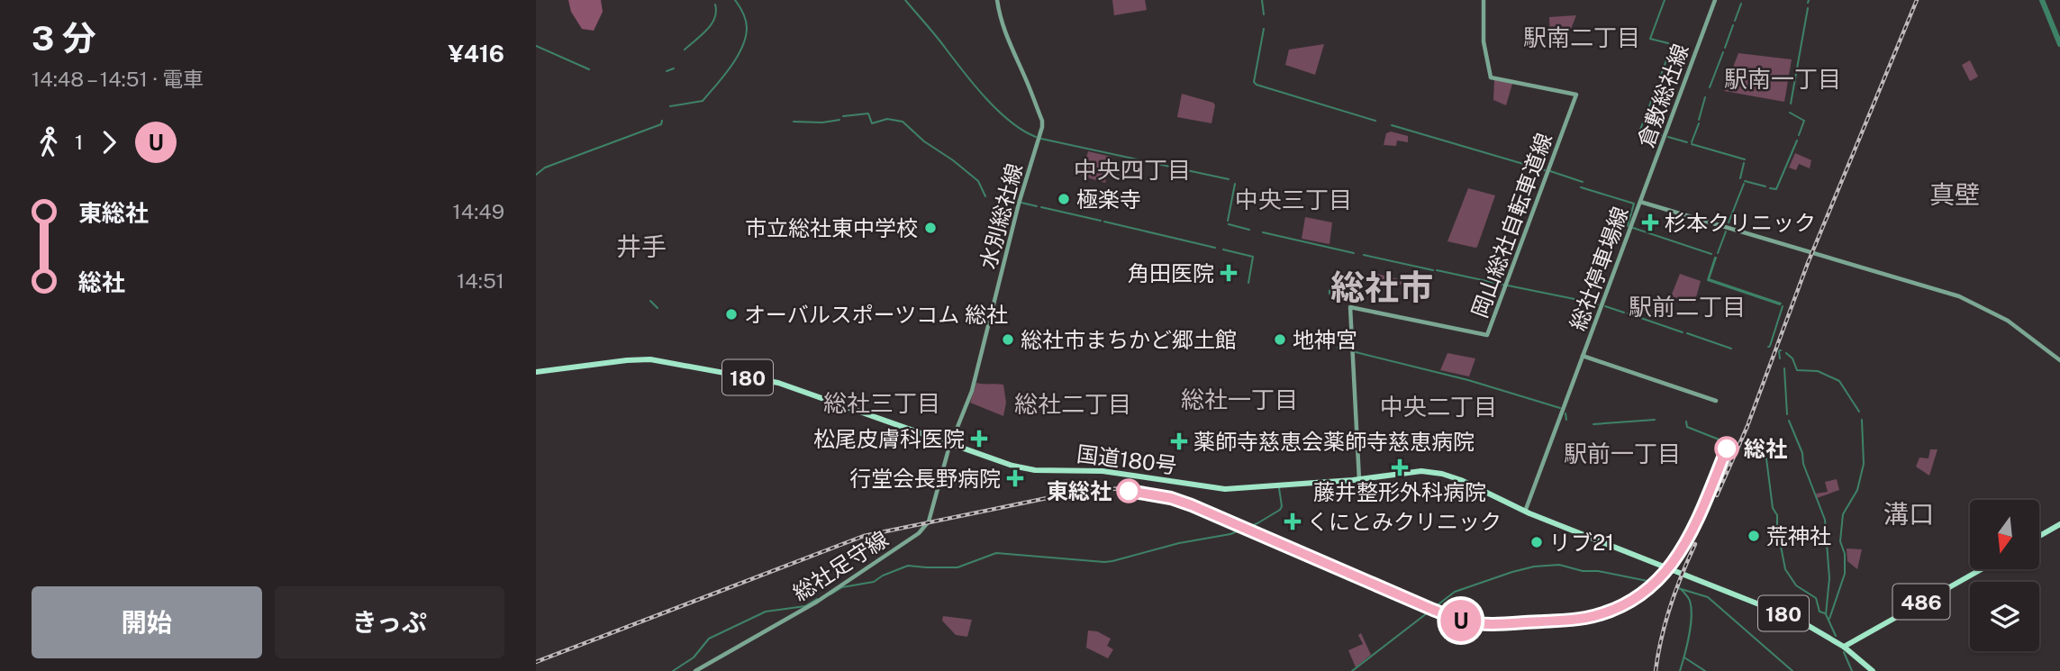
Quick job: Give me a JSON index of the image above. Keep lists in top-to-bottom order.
{
  "streets": {
    "highway": ["180", "国道180号", "486"],
    "main road": [
      "倉敷総社線",
      "水別総社線",
      "岡山総社自転車道線",
      "総社停車場線",
      "総社足守線"
    ]
  },
  "crossings": [
    ["倉敷総社線", "総社停車場線"],
    ["水別総社線", "国道180号"],
    ["水別総社線", "総社足守線"],
    ["岡山総社自転車道線", "国道180号"],
    ["国道180号", "総社足守線"],
    ["国道180号", "486"]
  ],
  "districts": [
    "駅南二丁目",
    "駅南一丁目",
    "中央四丁目",
    "真壁",
    "中央三丁目",
    "井手",
    "総社市",
    "駅前二丁目",
    "総社一丁目",
    "総社三丁目",
    "総社二丁目",
    "中央二丁目",
    "駅前一丁目",
    "溝口"
  ],
  "places": {
    "other": [
      "極楽寺",
      "市立総社東中学校",
      "オーバルスポーツコム 総社",
      "総社市まちかど郷土館",
      "地神宮",
      "総社",
      "東総社",
      "荒神社",
      "リブ21"
    ],
    "health": [
      "杉本クリニック",
      "角田医院",
      "松尾皮膚科医院",
      "薬師寺慈恵会薬師寺慈恵病院",
      "藤井整形外科病院",
      "行堂会長野病院",
      "くにとみクリニック"
    ]
  },
  "north": "bottom",
  "page": {
    "heading": ["3 分", "14:48 – 14:51 · 電車", "¥416"],
    "on_map": "U",
    "legs": ["1", "U"],
    "list": [
      {
        "name": "東総社",
        "value": "14:49"
      },
      {
        "name": "総社",
        "value": "14:51"
      }
    ],
    "buttons": ["開始", "きっぷ"]
  }
}
